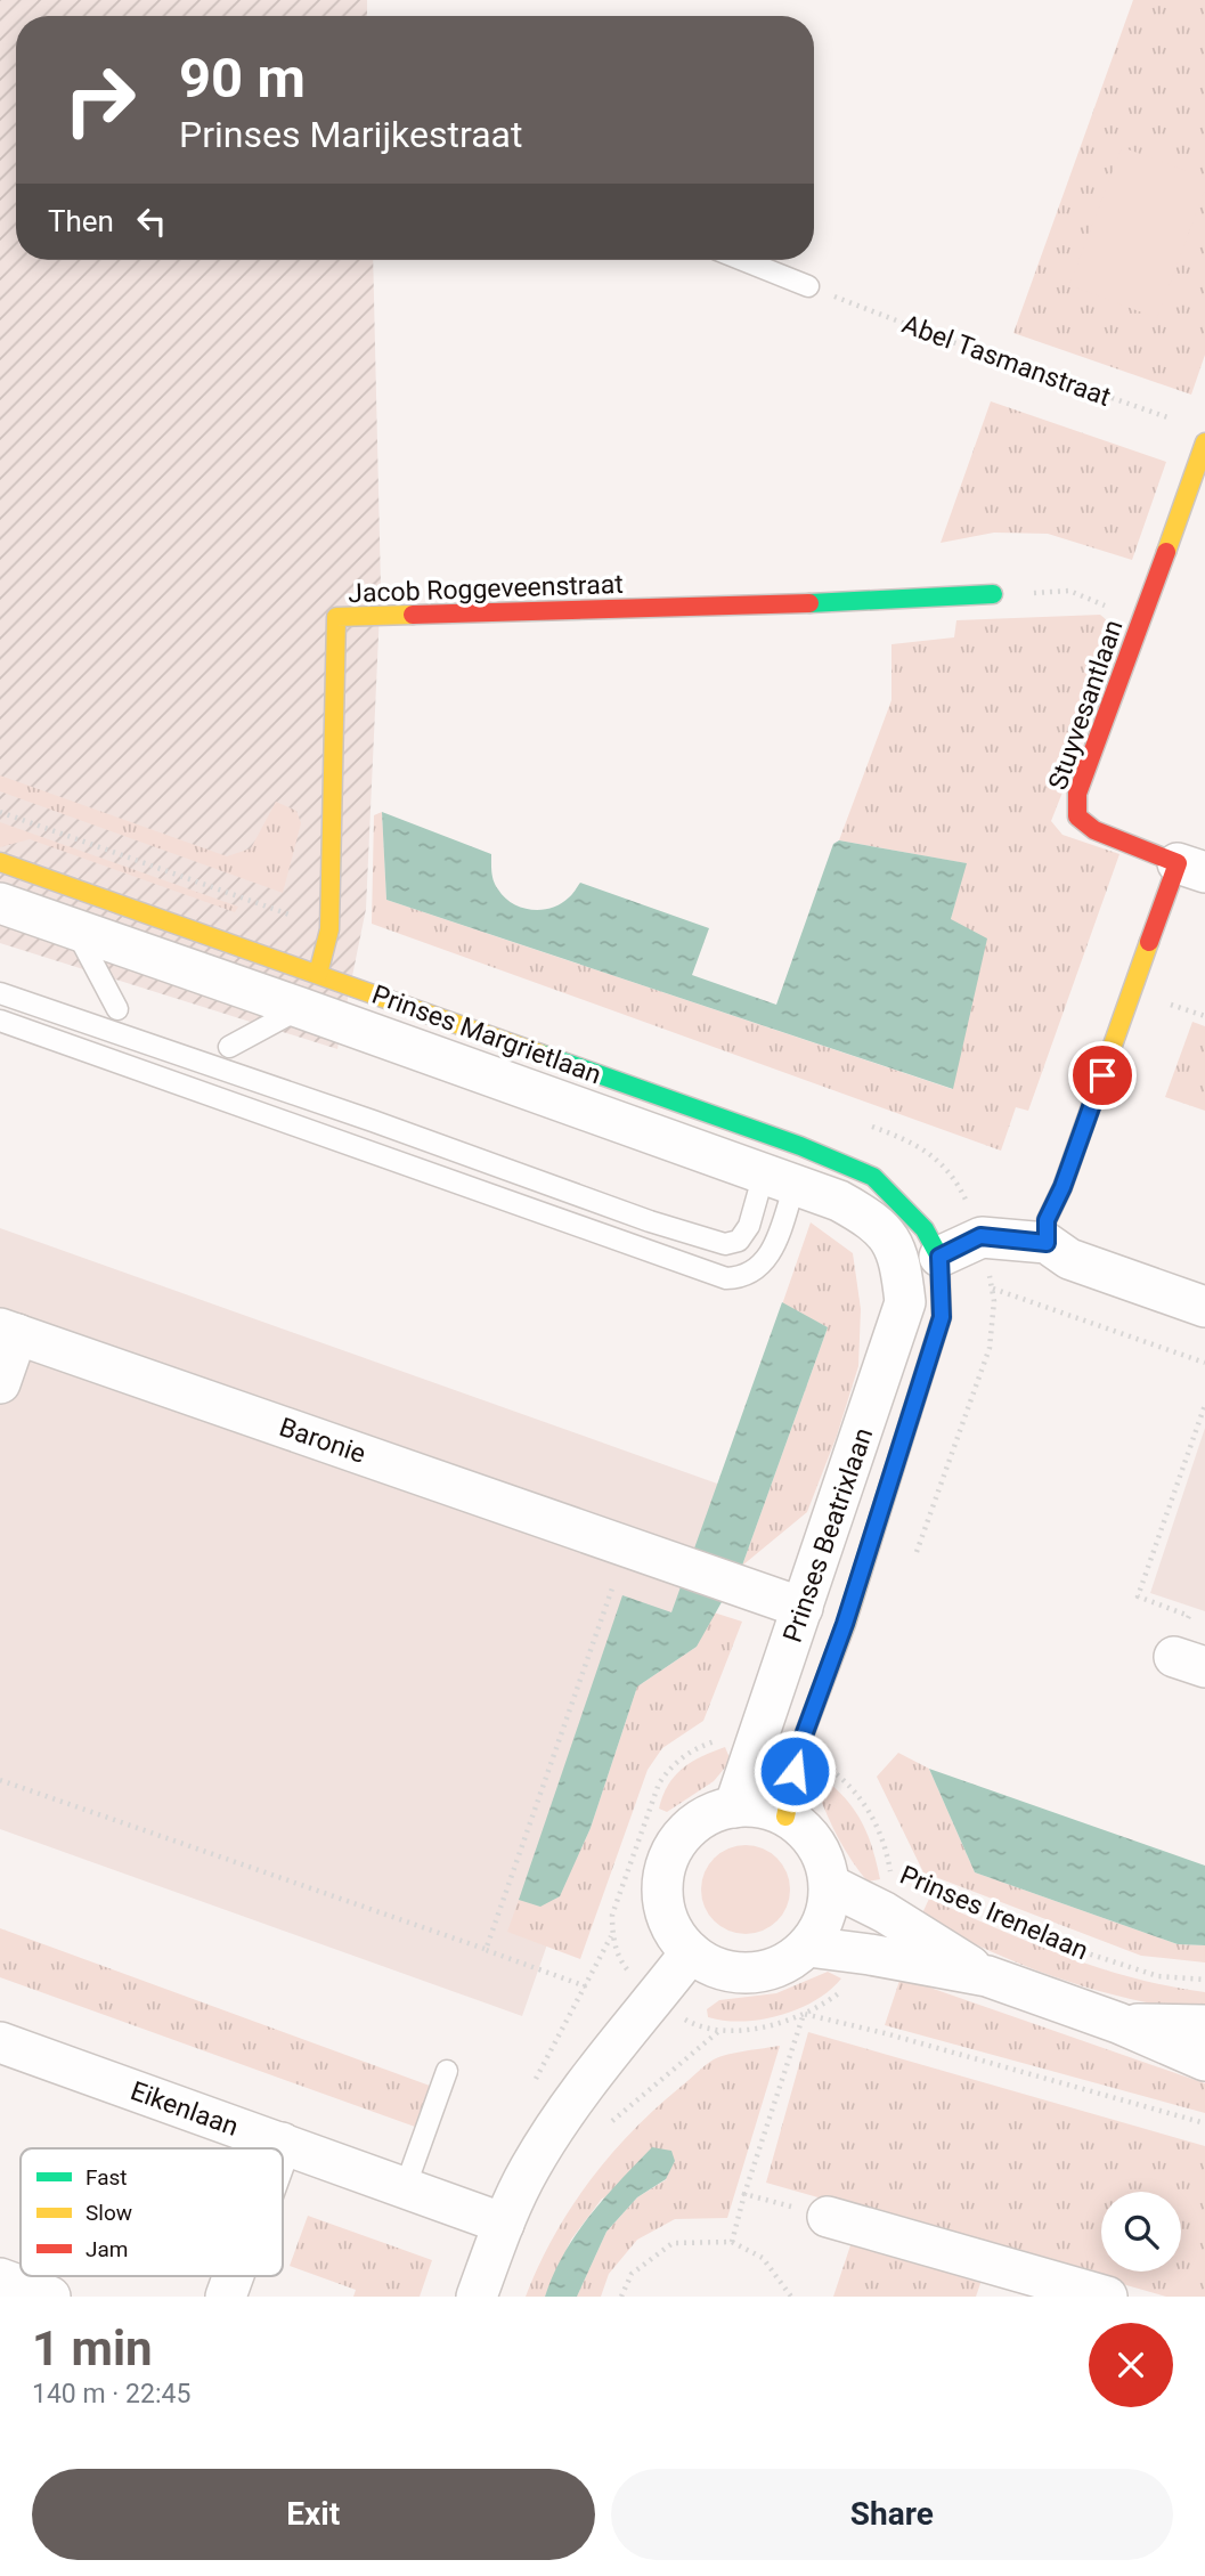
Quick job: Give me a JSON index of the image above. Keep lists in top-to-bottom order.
{
  "streets": {
    "street": [
      "Jacob Roggeveenstraat",
      "Stuyvesantlaan",
      "Prinses Margrietlaan",
      "Baronie",
      "Prinses Beatrixlaan",
      "Prinses Irenelaan",
      "Eikenlaan"
    ],
    "path": ["Abel Tasmanstraat"]
  },
  "crossings": [
    ["Jacob Roggeveenstraat", "Prinses Margrietlaan"],
    ["Prinses Margrietlaan", "Prinses Beatrixlaan"],
    ["Baronie", "Prinses Beatrixlaan"],
    ["Prinses Beatrixlaan", "Prinses Irenelaan"]
  ],
  "legend": ["Fast", "Slow", "Jam"],
  "page": {
    "turn": ["90 m", "Prinses Marijkestraat"],
    "then": "Then",
    "heading": ["1 min", "140 m · 22:45"],
    "buttons": ["Exit", "Share"]
  }
}
